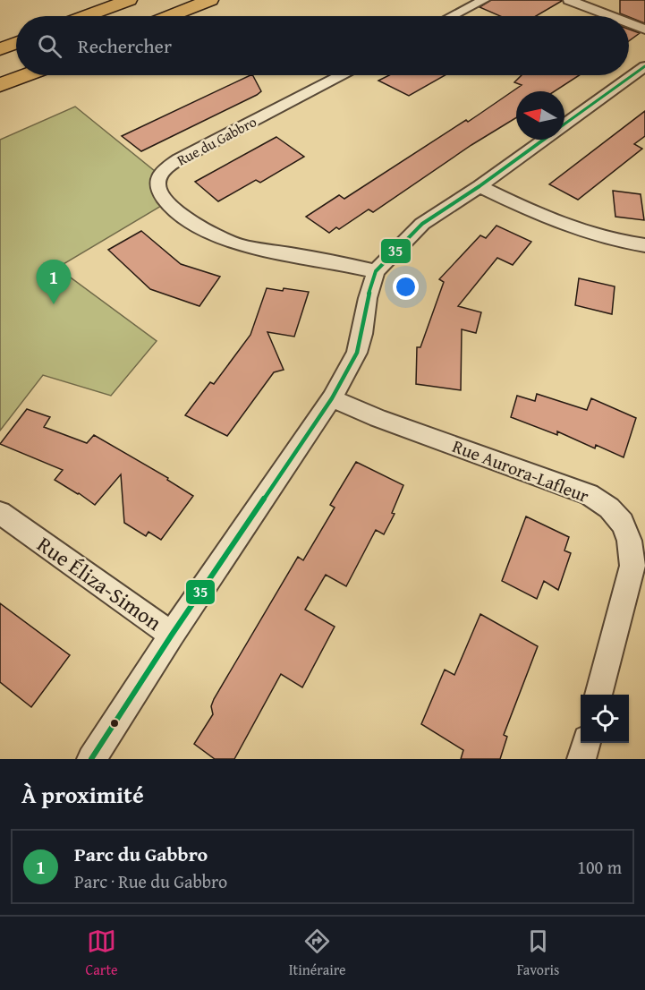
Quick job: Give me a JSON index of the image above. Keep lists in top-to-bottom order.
{
  "streets": {
    "street": ["Rue du Gabbro", "Rue Aurora-Lafleur", "Rue Éliza-Simon"]
  },
  "lines": ["transit line 35"],
  "north": "left",
  "page": {
    "search": "Rechercher",
    "pins": "1",
    "heading": "À proximité",
    "list": [
      {
        "mark": "1",
        "name": "Parc du Gabbro",
        "note": "Parc · Rue du Gabbro",
        "value": "100 m"
      }
    ],
    "nav": ["Carte", "Itinéraire", "Favoris"]
  }
}
